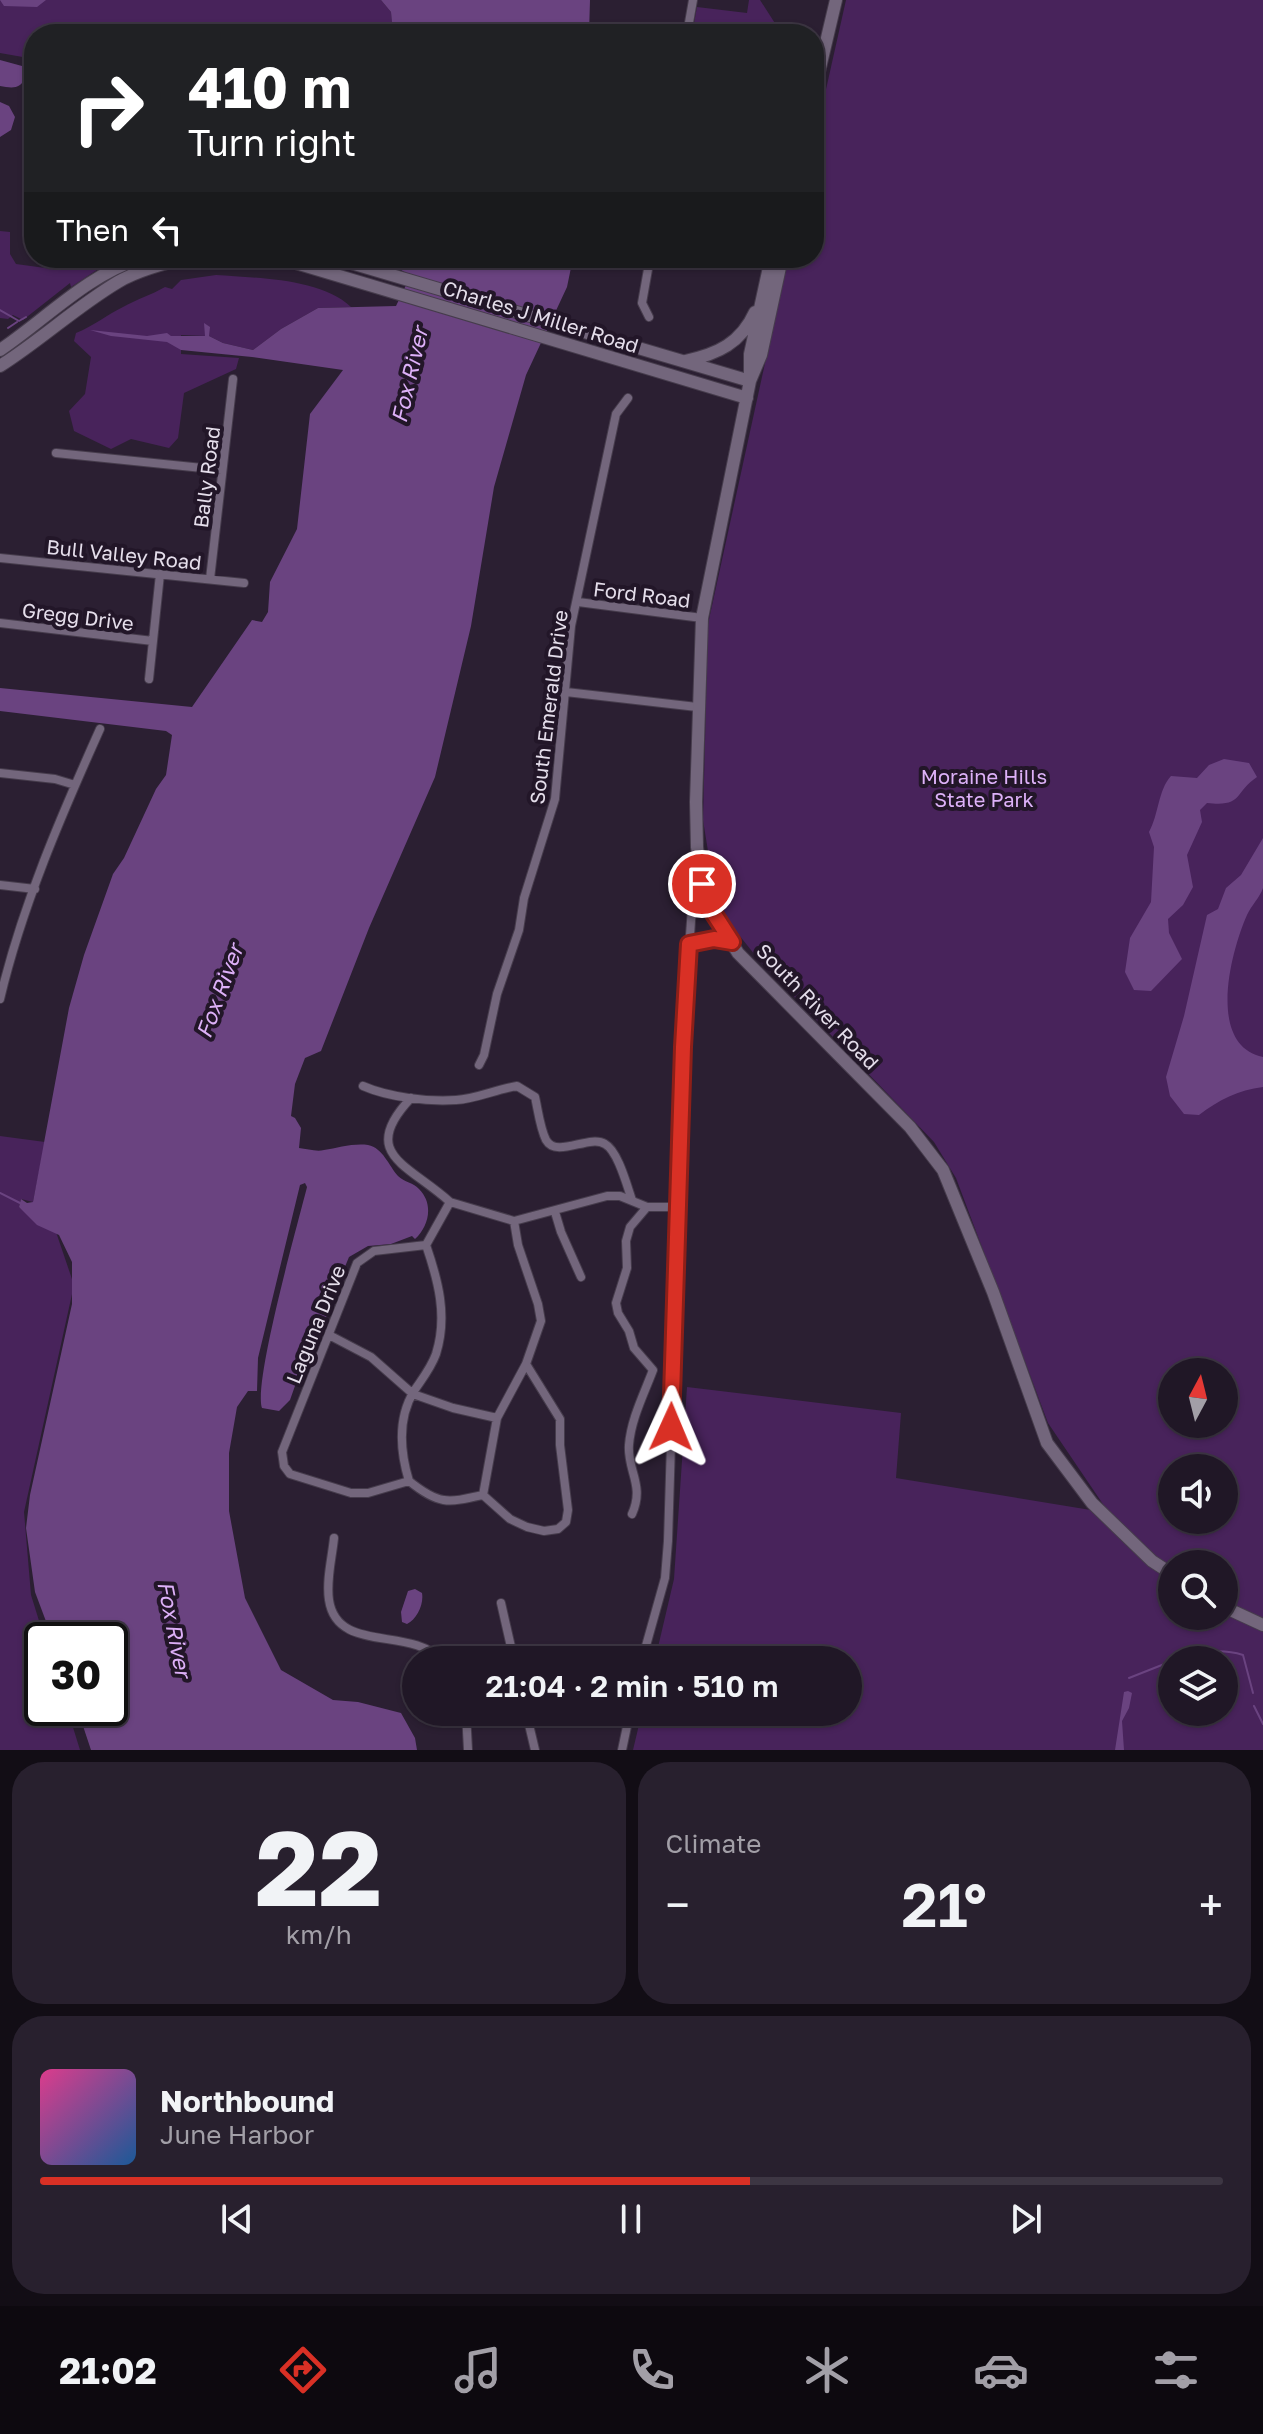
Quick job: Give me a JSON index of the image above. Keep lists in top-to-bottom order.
{
  "streets": {
    "street": [
      "Charles J Miller Road",
      "Bally Road",
      "Bull Valley Road",
      "Ford Road",
      "Gregg Drive",
      "South Emerald Drive",
      "South River Road",
      "Laguna Drive"
    ]
  },
  "crossings": [
    ["Charles J Miller Road", "South River Road"],
    ["Bally Road", "Bull Valley Road"],
    ["Ford Road", "South Emerald Drive"],
    ["Ford Road", "South River Road"]
  ],
  "water": ["Fox River"],
  "parks": ["Moraine Hills State Park"],
  "north": "top",
  "page": {
    "turn": ["410 m", "Turn right"],
    "then": "Then",
    "limit": "30",
    "trip": "21:04 · 2 min · 510 m",
    "tile": [
      ["22", "km/h"],
      "Climate"
    ],
    "heat": ["−", "21°", "+"],
    "song": ["Northbound", "June Harbor"],
    "tabs": "21:02"
  }
}
